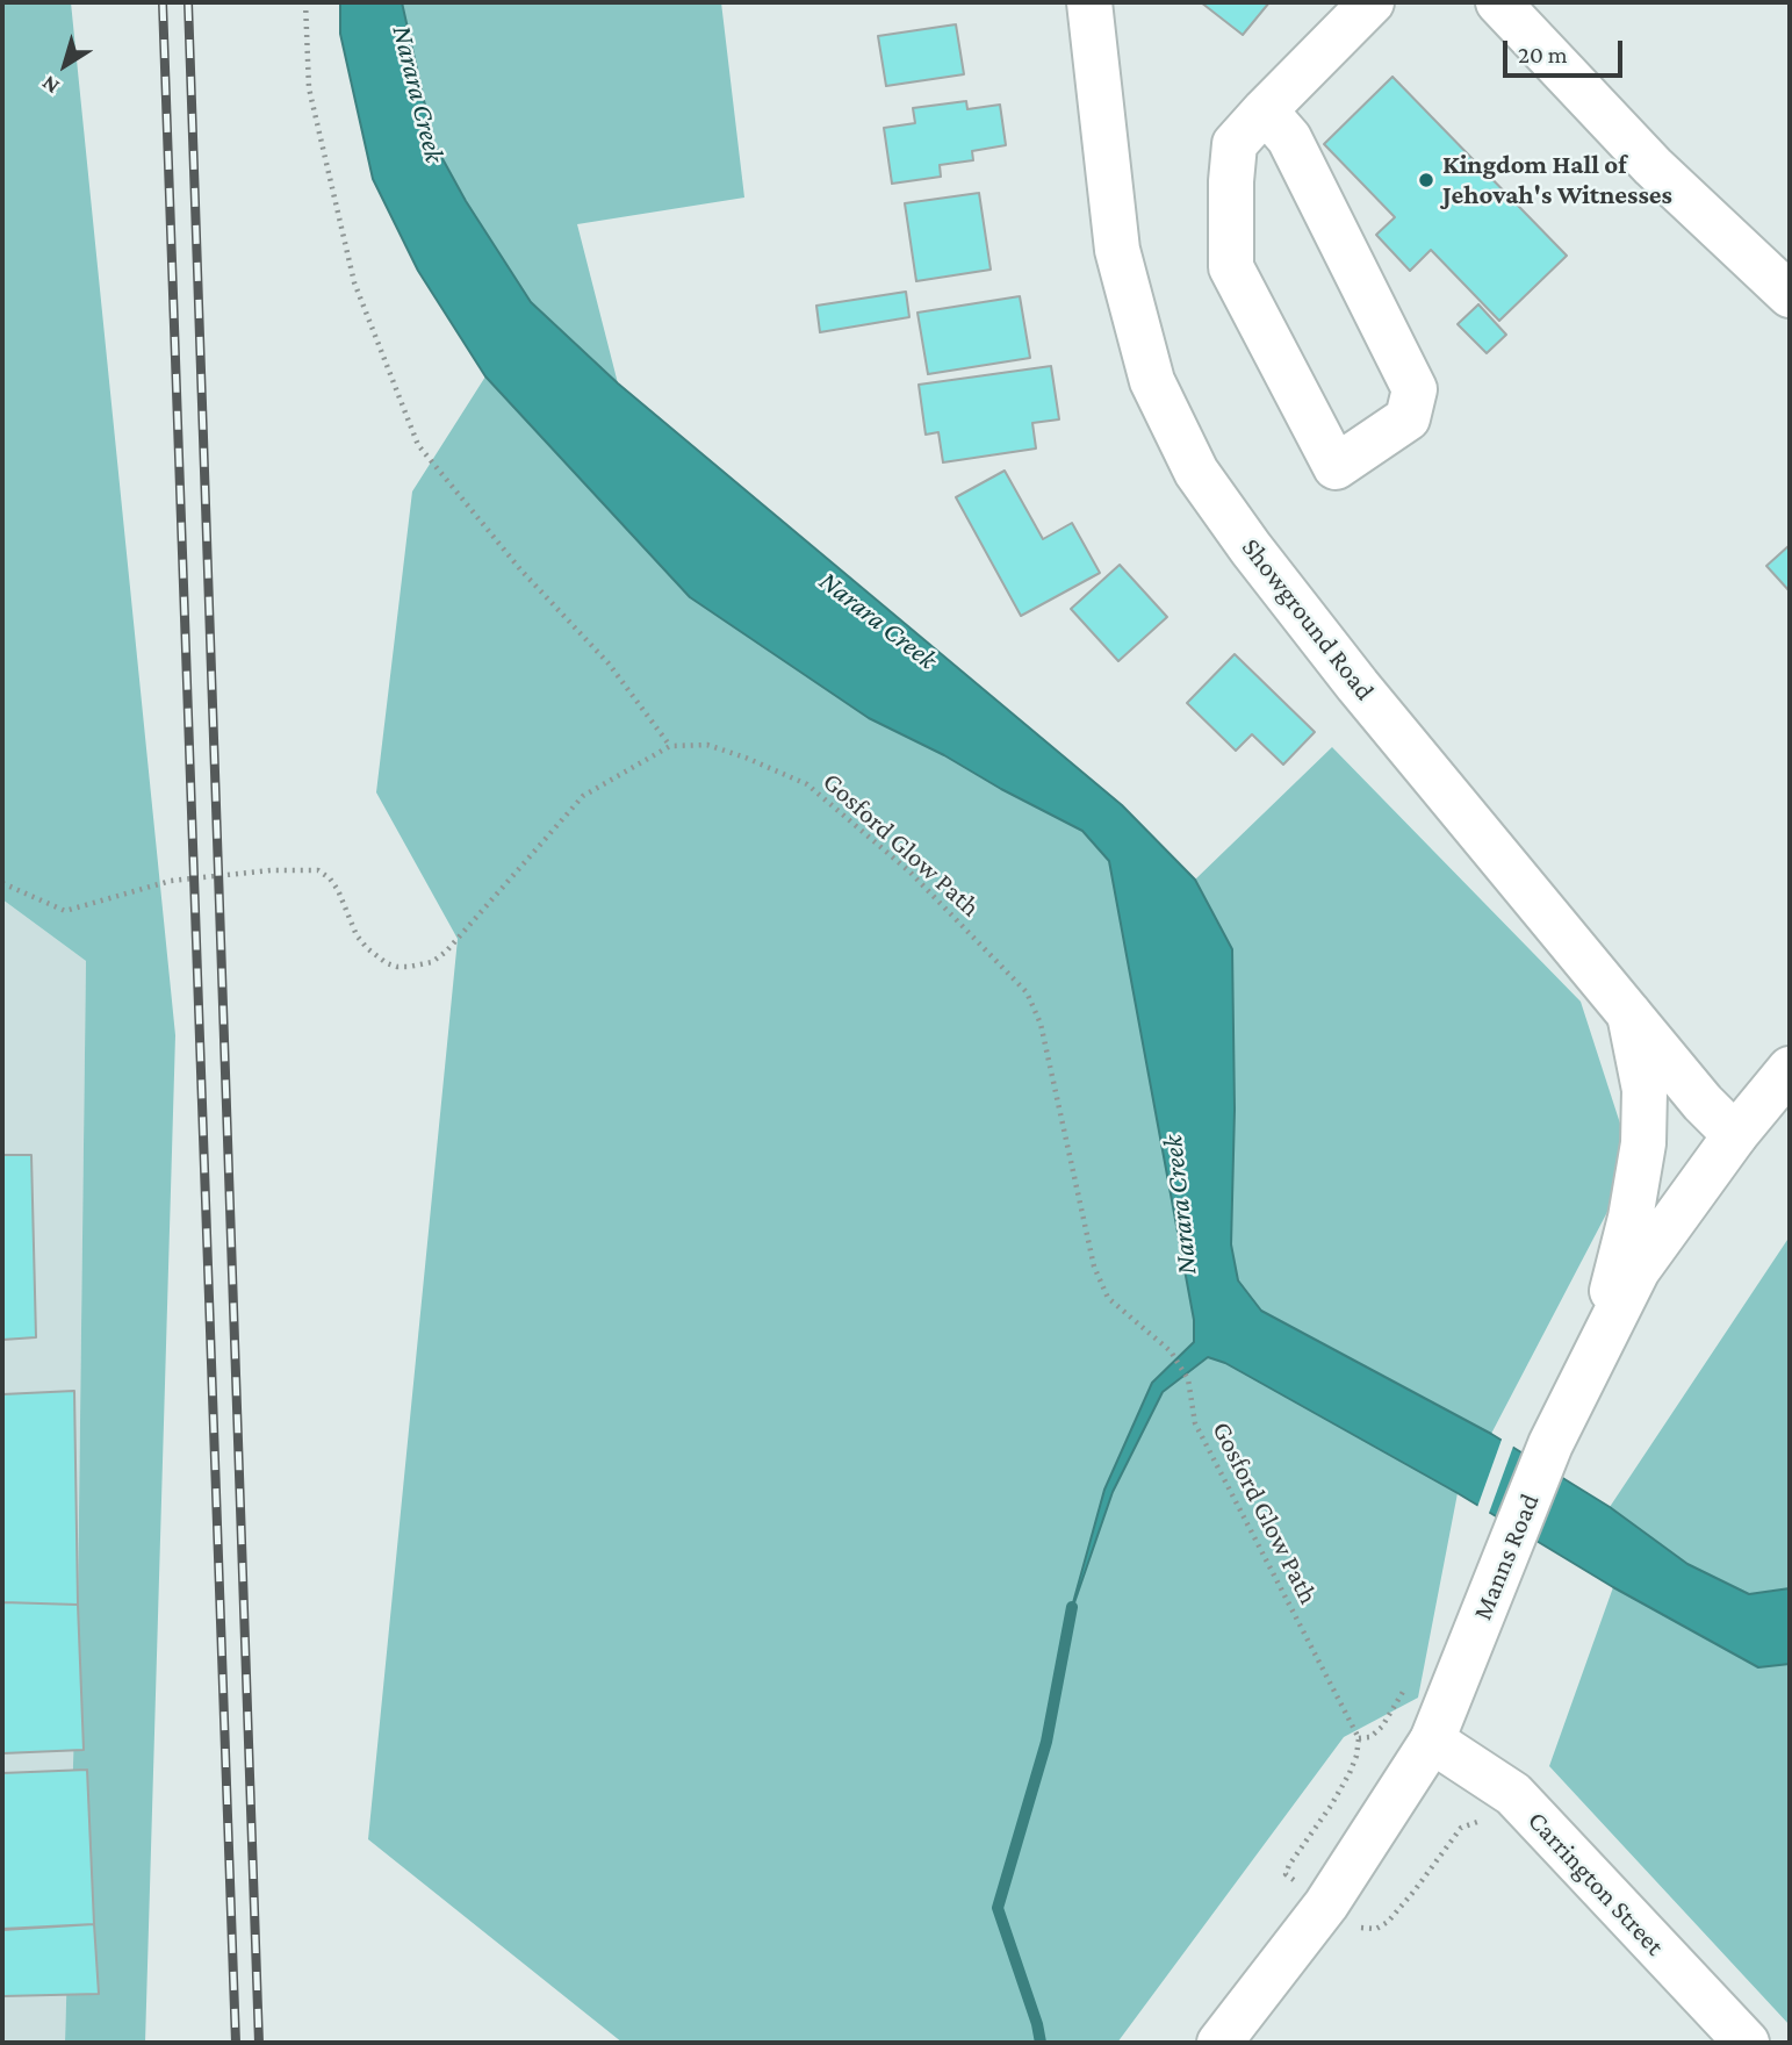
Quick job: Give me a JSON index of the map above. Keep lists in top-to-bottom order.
{
  "streets": {
    "street": ["Showground Road", "Manns Road", "Carrington Street"],
    "path": ["Gosford Glow Path"]
  },
  "crossings": [
    ["Showground Road", "Manns Road"],
    ["Manns Road", "Carrington Street"]
  ],
  "water": ["Narara Creek"],
  "places": ["Kingdom Hall of Jehovah's Witnesses"],
  "scale_bar": "20 m",
  "north": "bottom left"
}
